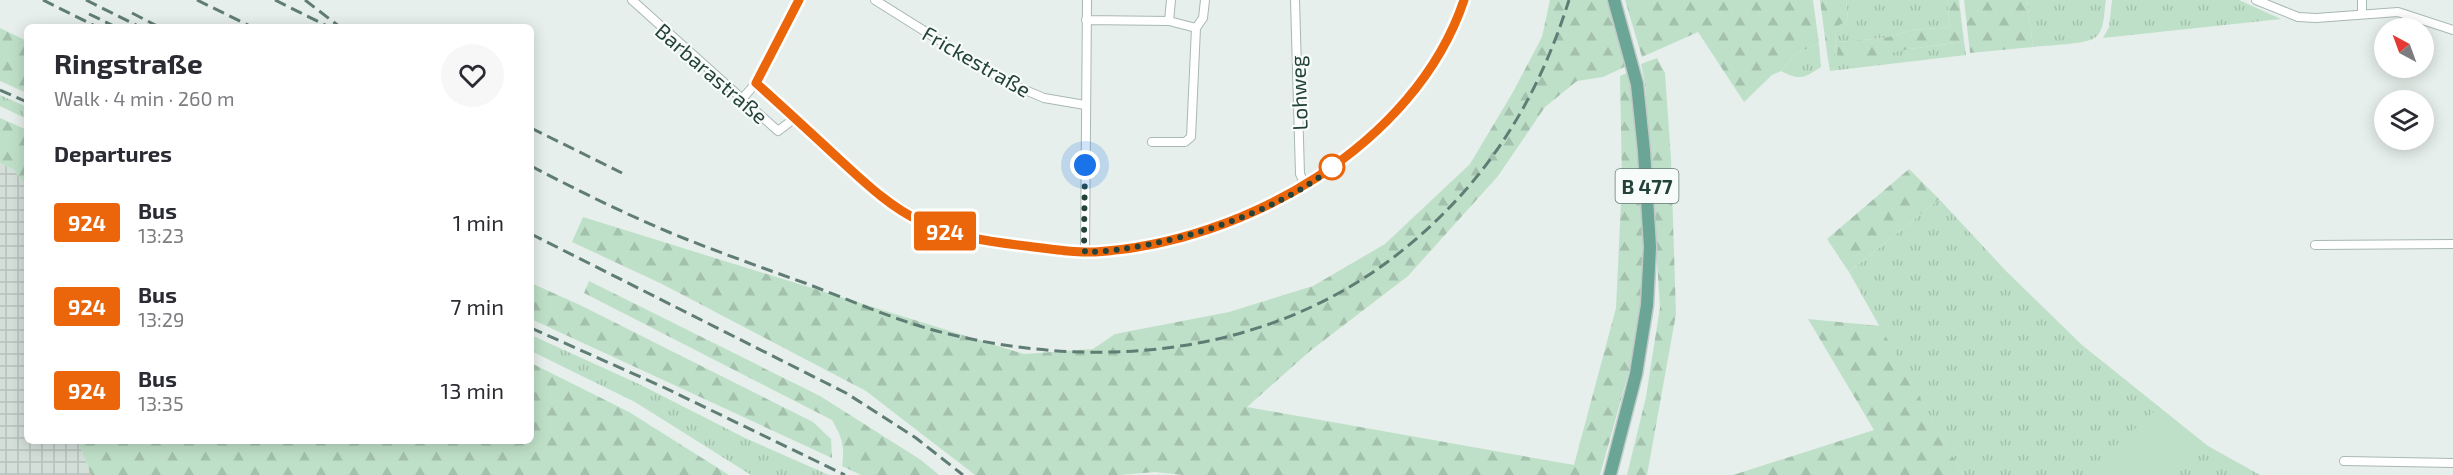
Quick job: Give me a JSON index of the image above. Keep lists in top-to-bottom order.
{
  "streets": {
    "main road": ["B 477"],
    "street": ["Frickestraße", "Barbarastraße", "Lohweg"]
  },
  "crossings": [
    ["Barbarastraße", "Lohweg"]
  ],
  "lines": ["bus line 924"],
  "north": "top left",
  "page": {
    "on_map": "924",
    "heading": [
      ["Ringstraße", "Walk · 4 min · 260 m"],
      "Departures"
    ],
    "list": [
      {
        "mark": "924",
        "name": "Bus",
        "note": "13:23",
        "value": "1 min"
      },
      {
        "mark": "924",
        "name": "Bus",
        "note": "13:29",
        "value": "7 min"
      },
      {
        "mark": "924",
        "name": "Bus",
        "note": "13:35",
        "value": "13 min"
      }
    ]
  }
}
